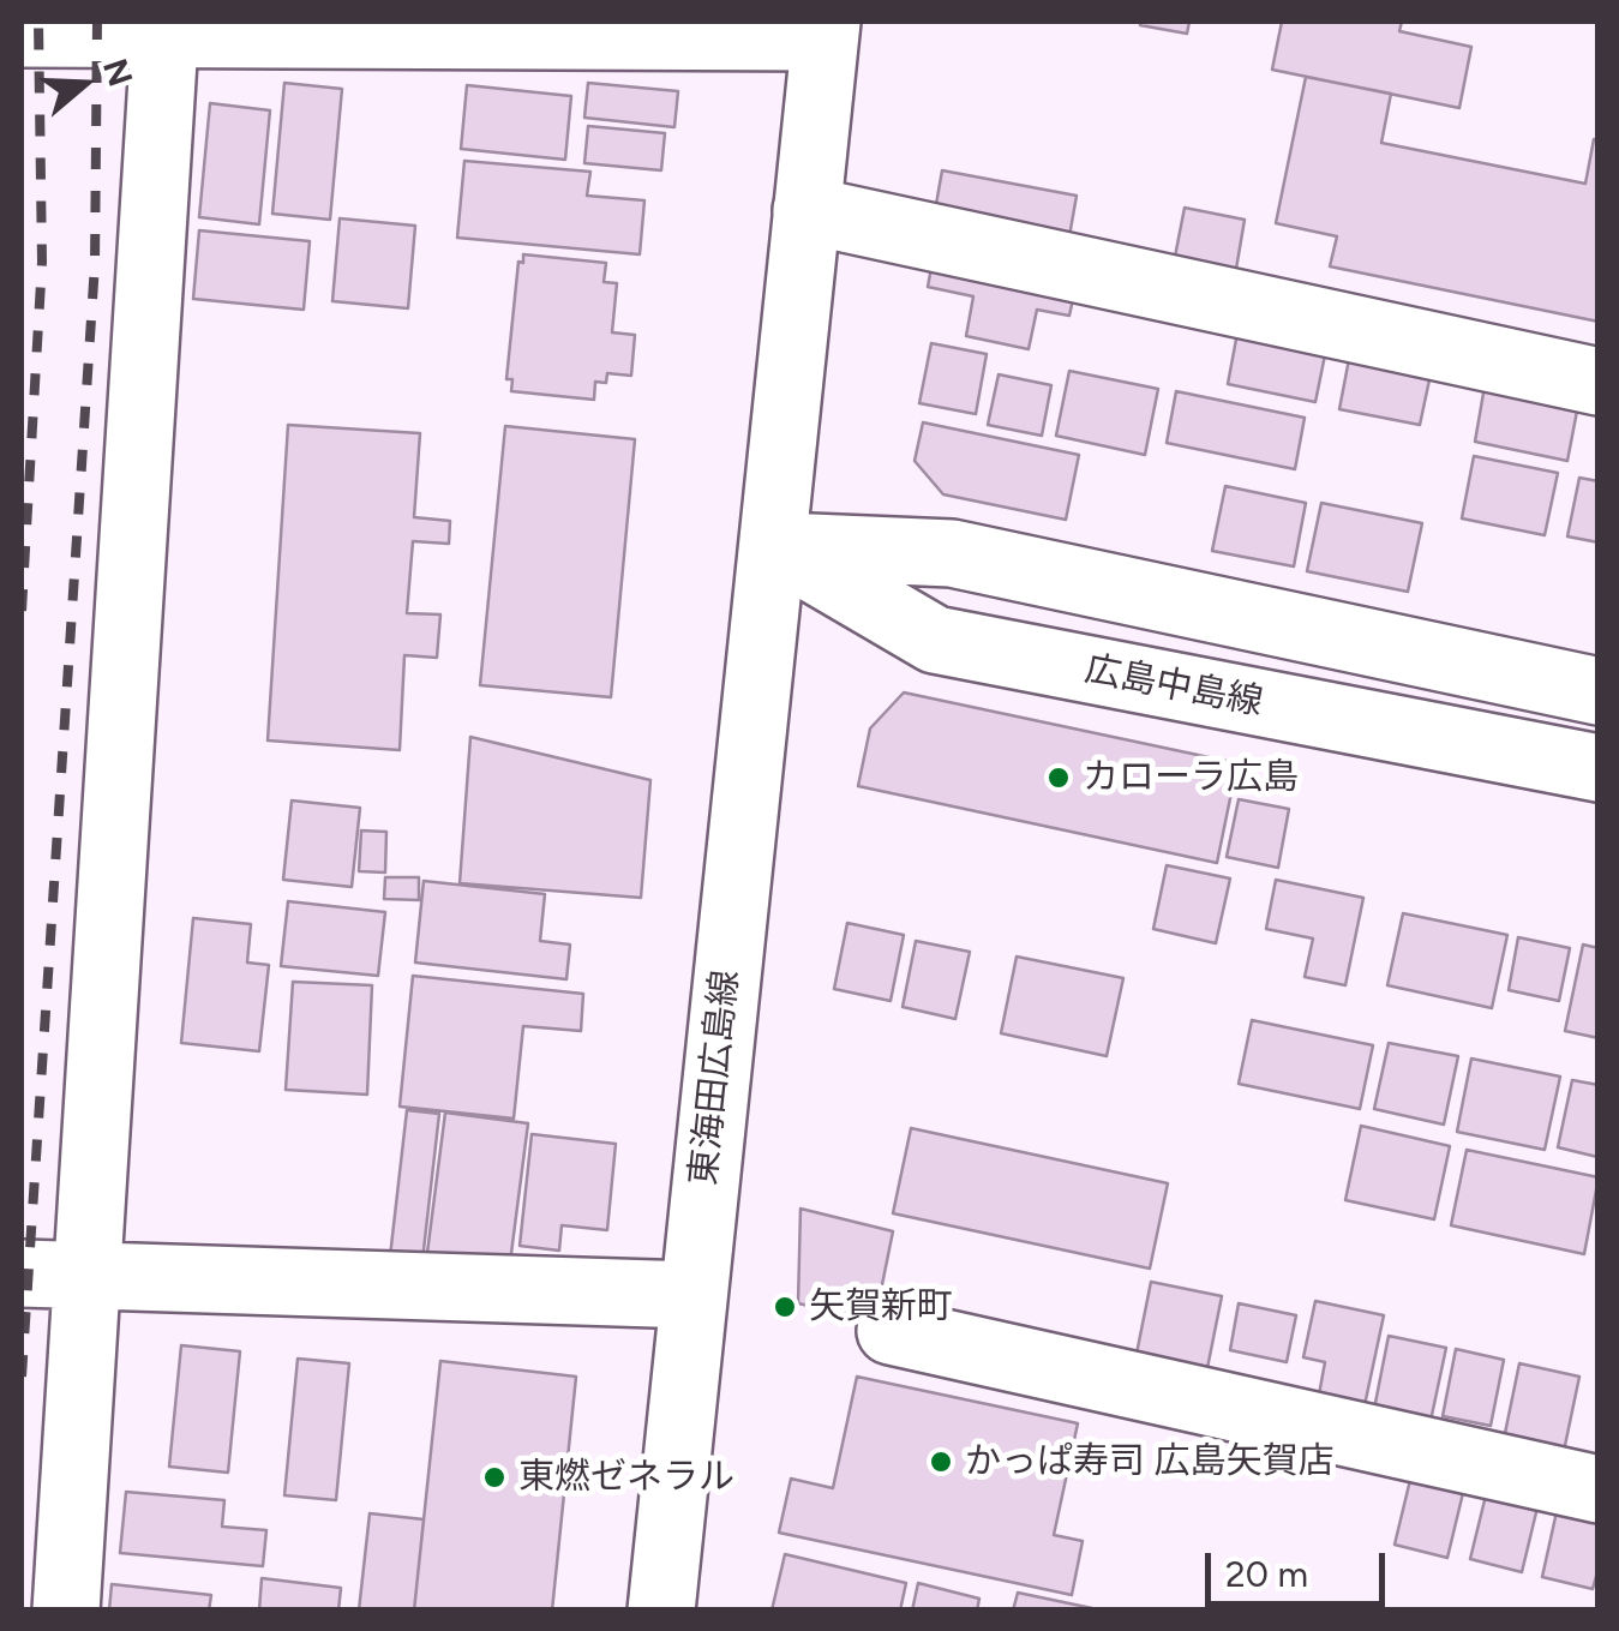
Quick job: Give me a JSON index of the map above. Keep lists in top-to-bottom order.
{
  "streets": {
    "street": ["広島中島線", "東海田広島線"]
  },
  "crossings": [
    ["広島中島線", "東海田広島線"]
  ],
  "places": [
    "カローラ広島",
    "矢賀新町",
    "かっぱ寿司 広島矢賀店",
    "東燃ゼネラル"
  ],
  "scale_bar": "20 m",
  "north": "right"
}
